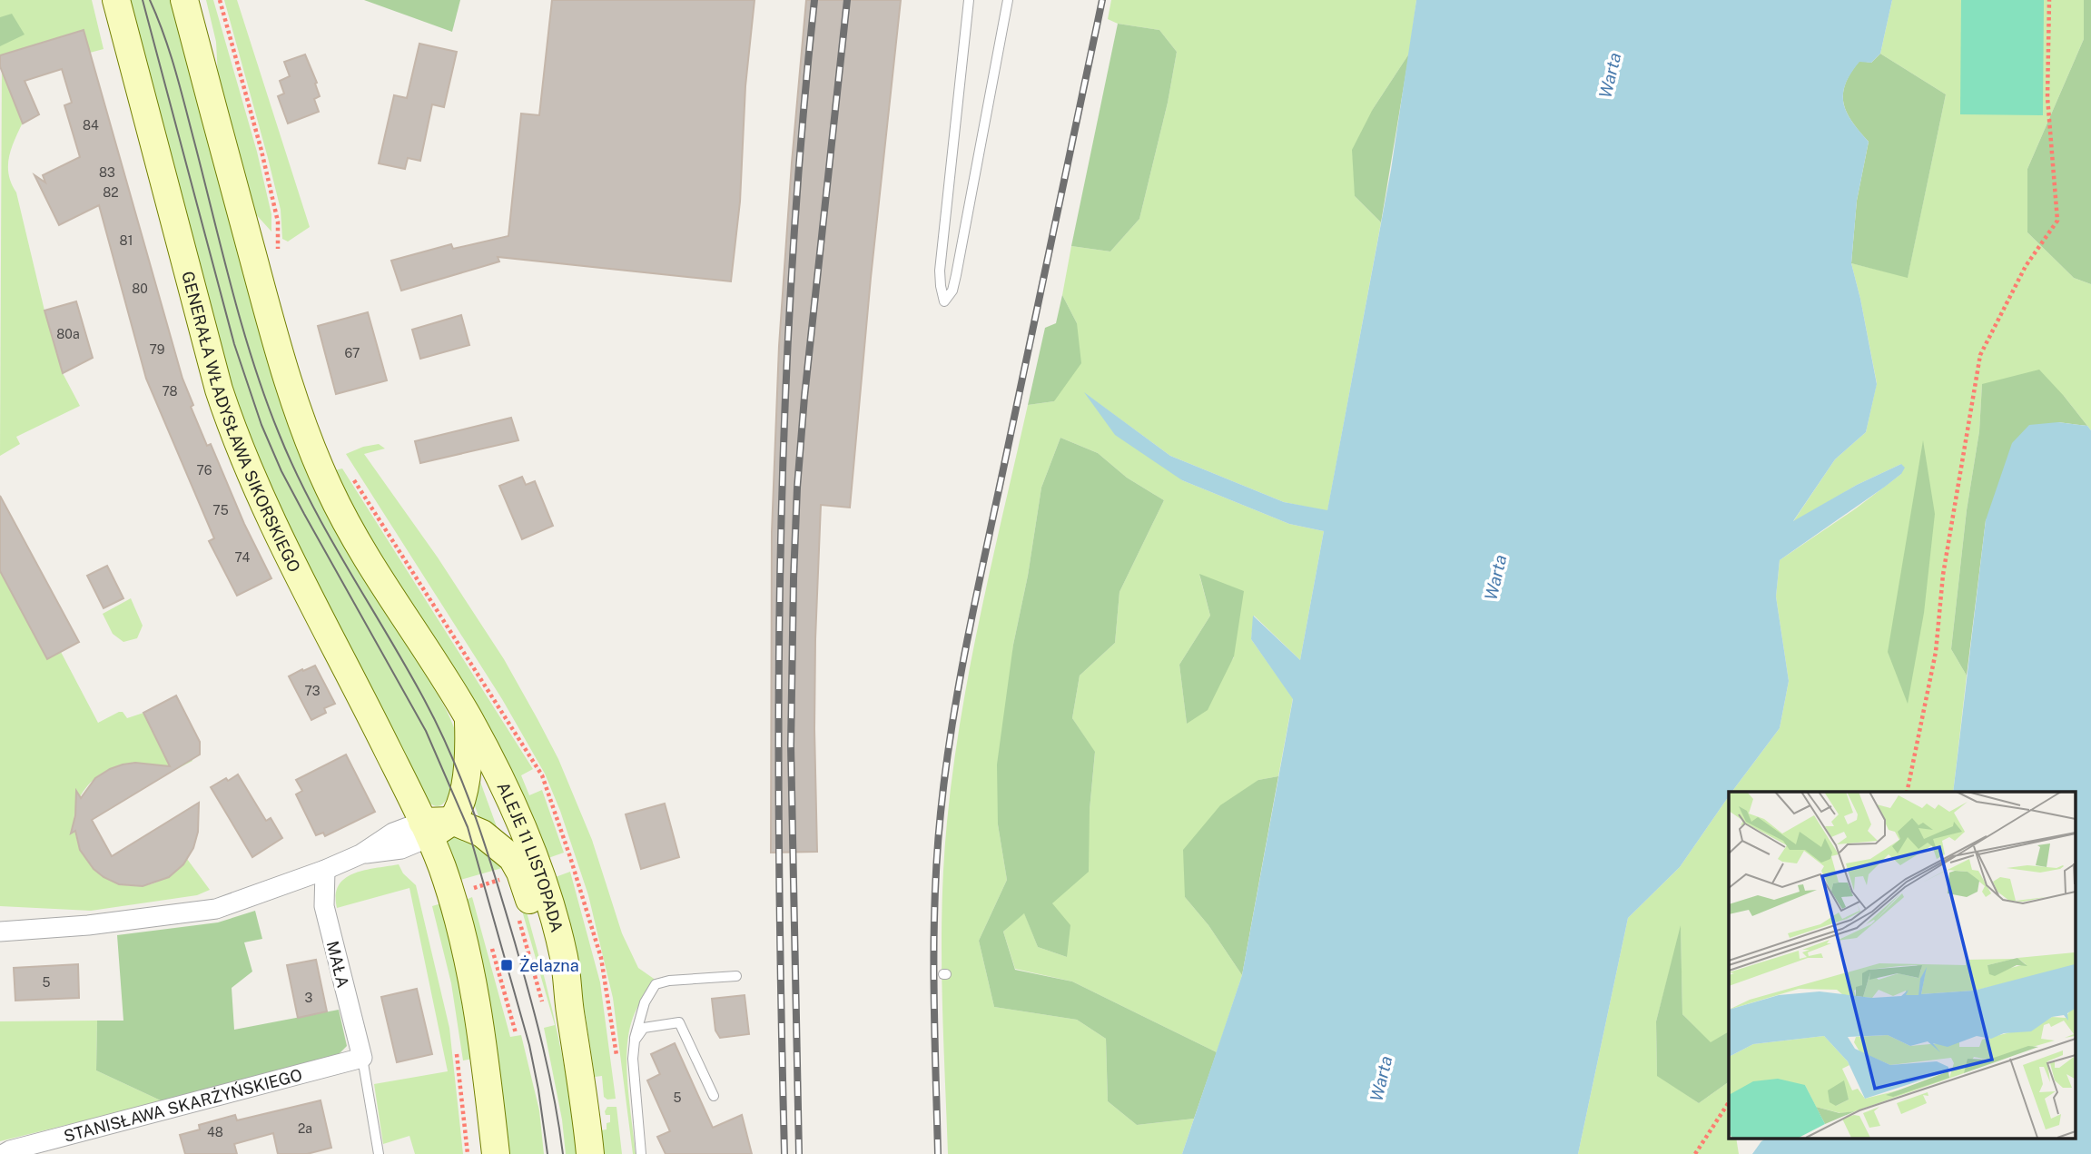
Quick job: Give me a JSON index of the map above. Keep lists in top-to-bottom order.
{
  "streets": {
    "main road": ["GENERAŁA WŁADYSŁAWA SIKORSKIEGO", "ALEJE 11 LISTOPADA"],
    "street": ["MAŁA", "STANISŁAWA SKARŻYŃSKIEGO"]
  },
  "crossings": [
    ["MAŁA", "STANISŁAWA SKARŻYŃSKIEGO"]
  ],
  "water": ["Warta"],
  "places": {
    "transit": ["Żelazna"]
  },
  "house_numbers": [
    "84",
    "83",
    "82",
    "81",
    "80",
    "80a",
    "79",
    "67",
    "78",
    "76",
    "75",
    "74",
    "73",
    "5",
    "3",
    "5",
    "2a",
    "48"
  ]
}
